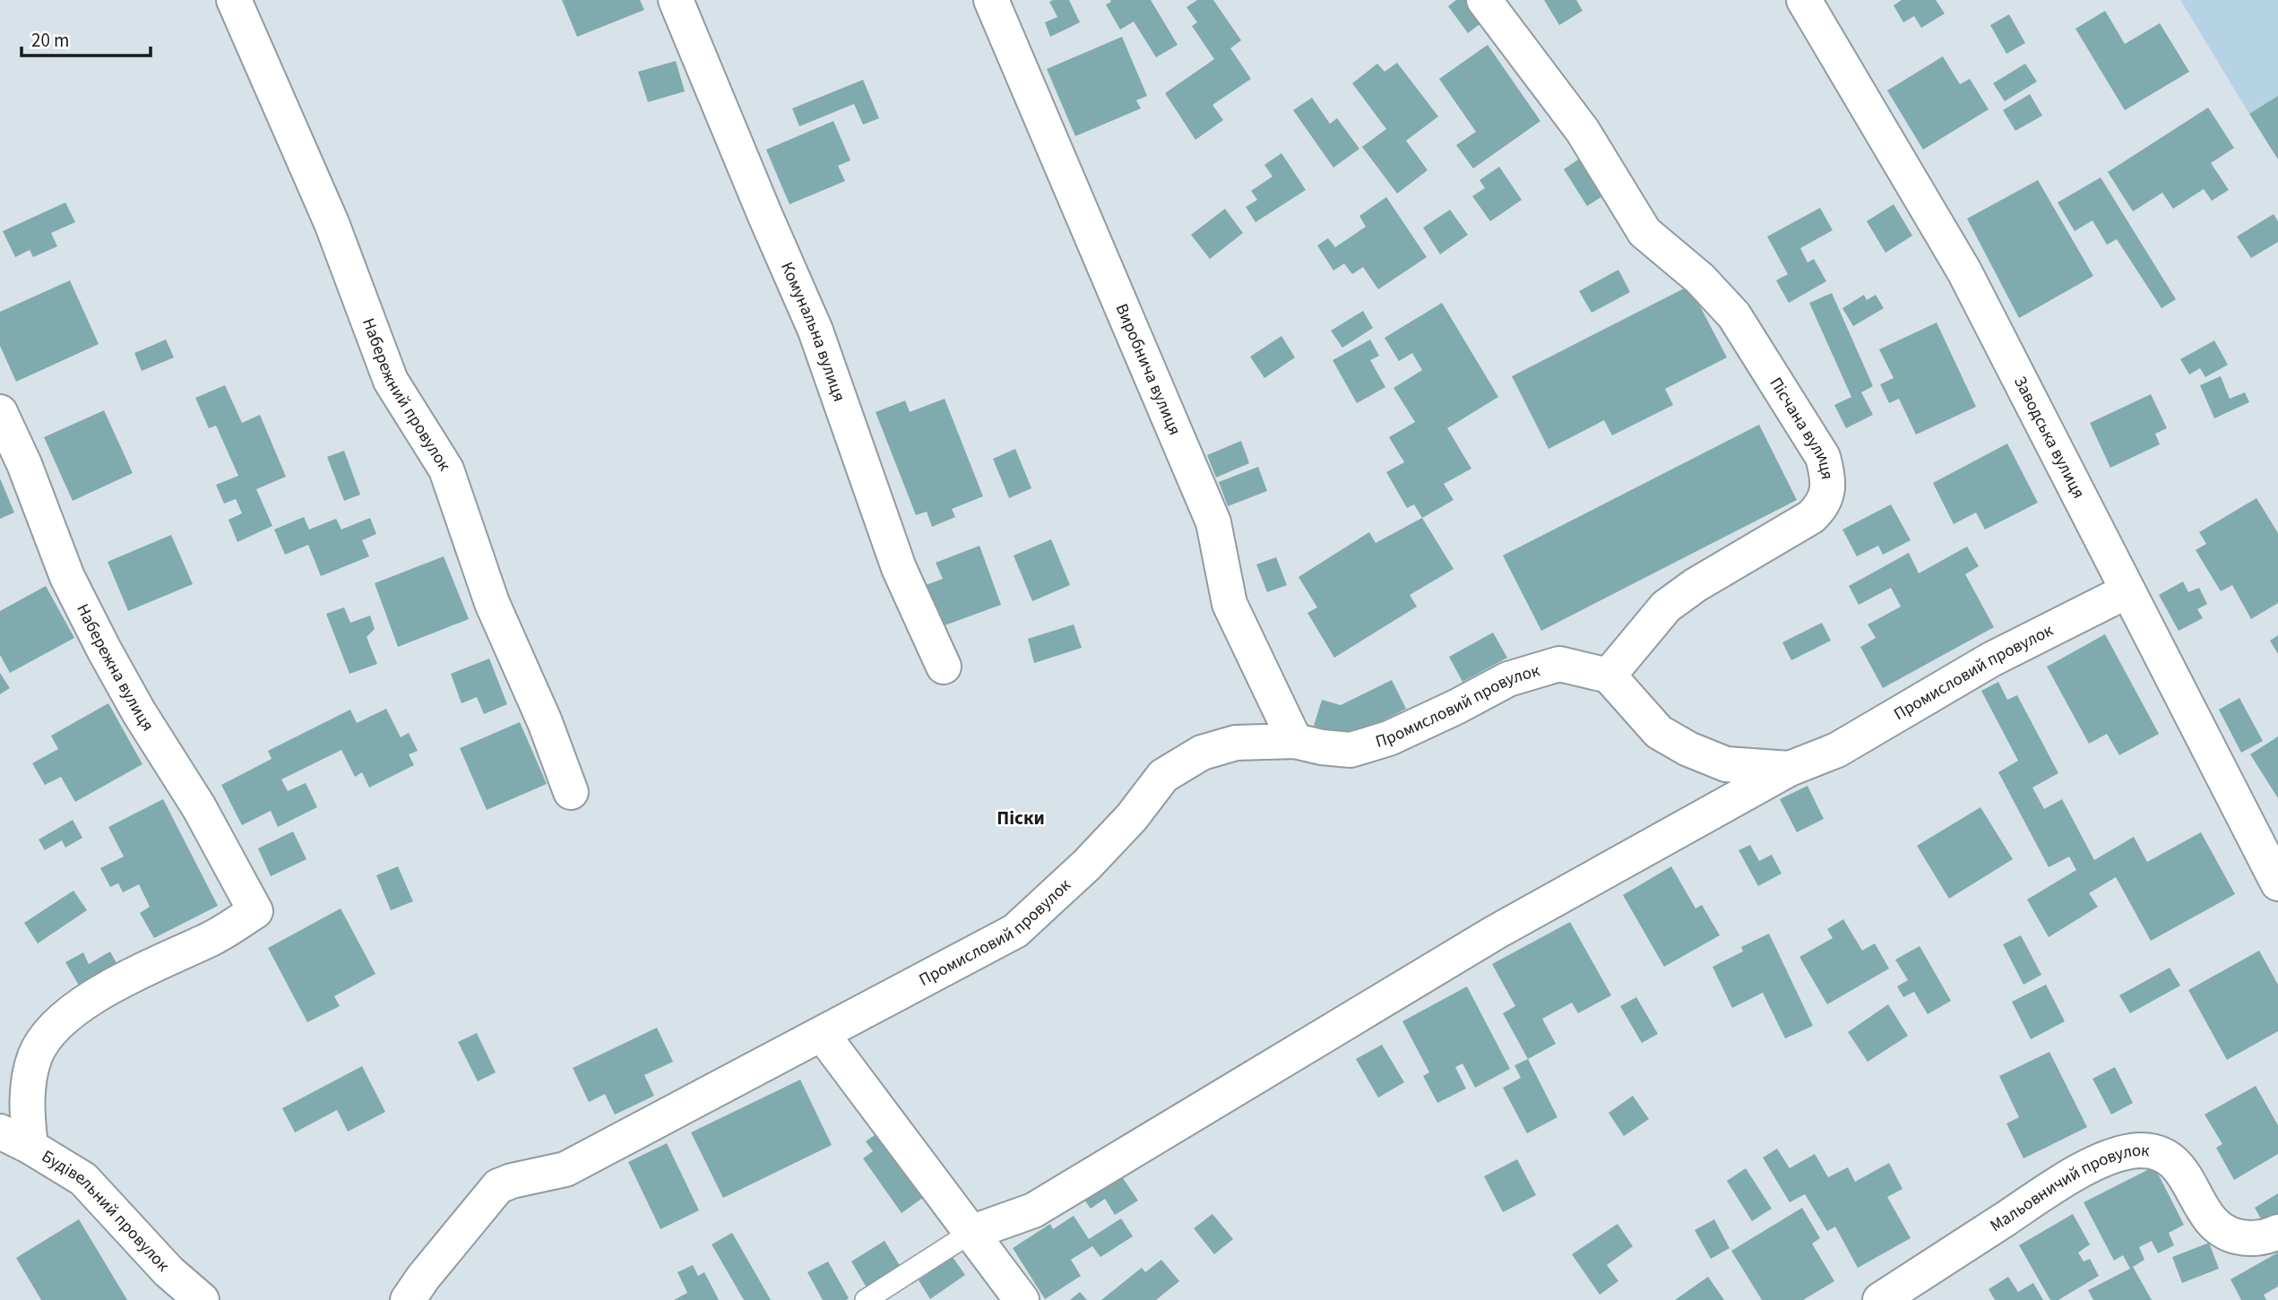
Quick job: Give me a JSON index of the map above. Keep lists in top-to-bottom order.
{
  "streets": {
    "street": [
      "Комунальна вулиця",
      "Виробнича вулиця",
      "Набережний провулок",
      "Пісчана вулиця",
      "Заводська вулиця",
      "Набережна вулиця",
      "Промисловий провулок",
      "Мальовничий провулок",
      "Будівельний провулок"
    ]
  },
  "crossings": [
    ["Виробнича вулиця", "Промисловий провулок"],
    ["Пісчана вулиця", "Промисловий провулок"],
    ["Заводська вулиця", "Промисловий провулок"],
    ["Набережна вулиця", "Будівельний провулок"]
  ],
  "districts": ["Піски"],
  "scale_bar": "20 m"
}
